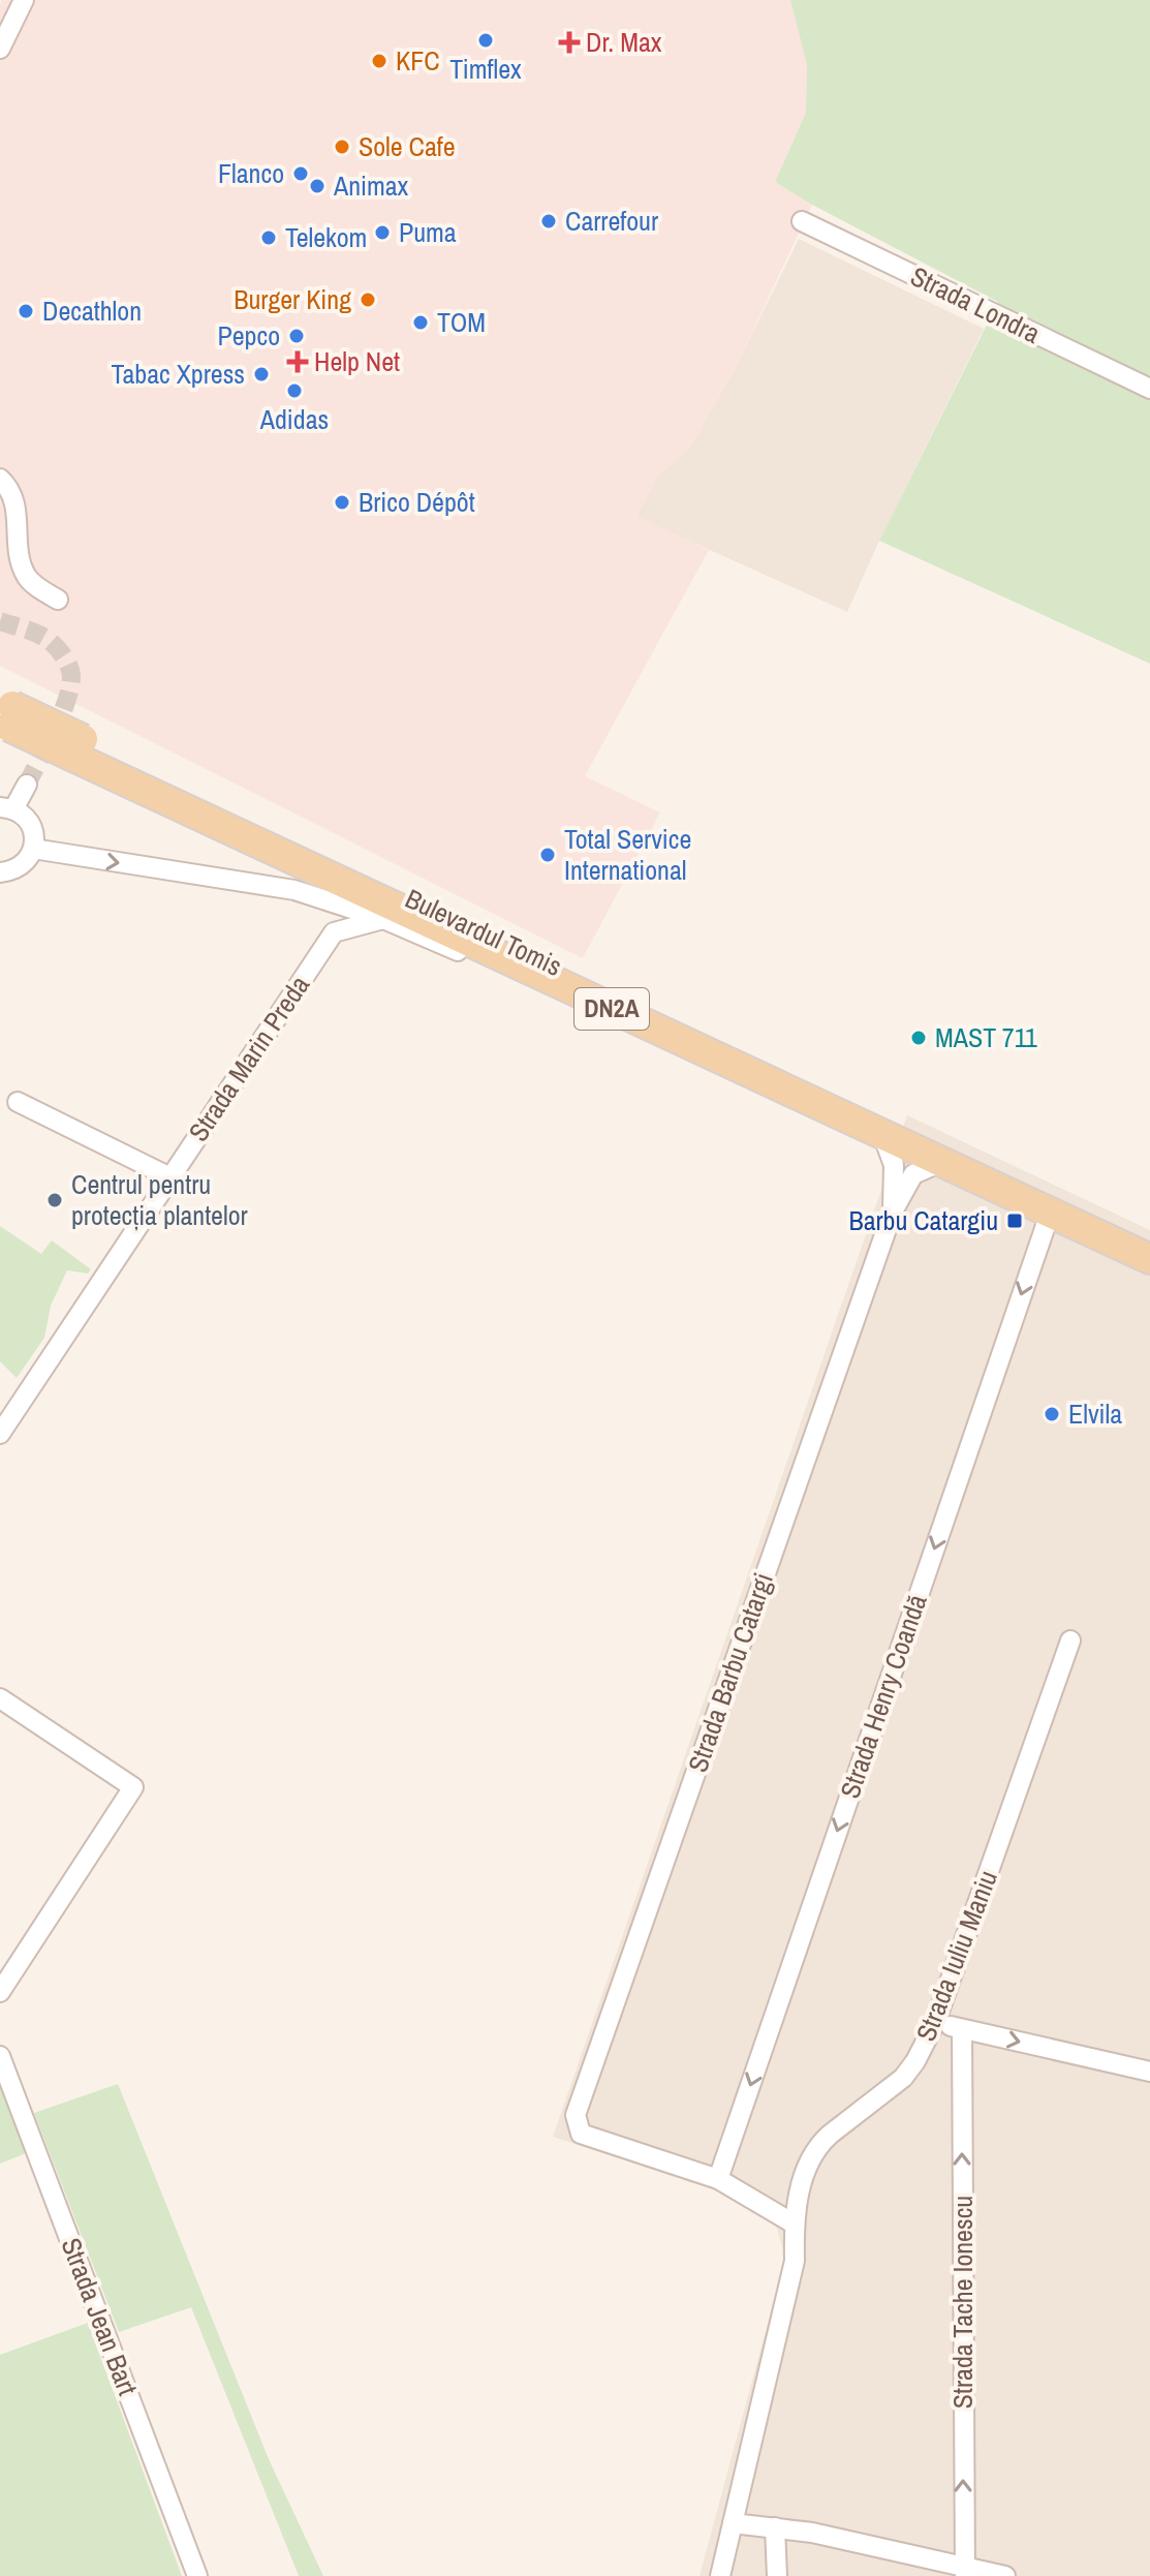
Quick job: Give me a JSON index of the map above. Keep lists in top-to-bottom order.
{
  "streets": {
    "main road": ["Bulevardul Tomis", "DN2A"],
    "street": [
      "Strada Londra",
      "Strada Marin Preda",
      "Strada Barbu Catargi",
      "Strada Henry Coandă",
      "Strada Iuliu Maniu",
      "Strada Tache Ionescu",
      "Strada Jean Bart"
    ]
  },
  "crossings": [
    ["Bulevardul Tomis", "Strada Barbu Catargi"],
    ["Bulevardul Tomis", "Strada Henry Coandă"],
    ["Strada Barbu Catargi", "Strada Henry Coandă"]
  ],
  "one_way": ["Strada Henry Coandă", "Strada Tache Ionescu"],
  "places": {
    "other": [
      "Timflex",
      "KFC",
      "Sole Cafe",
      "Flanco",
      "Animax",
      "Carrefour",
      "Puma",
      "Telekom",
      "Burger King",
      "Decathlon",
      "TOM",
      "Pepco",
      "Tabac Xpress",
      "Adidas",
      "Brico Dépôt",
      "Total Service International",
      "MAST 711",
      "Centrul pentru protecția plantelor",
      "Elvila"
    ],
    "health": ["Dr. Max", "Help Net"],
    "transit": ["Barbu Catargiu"]
  }
}
